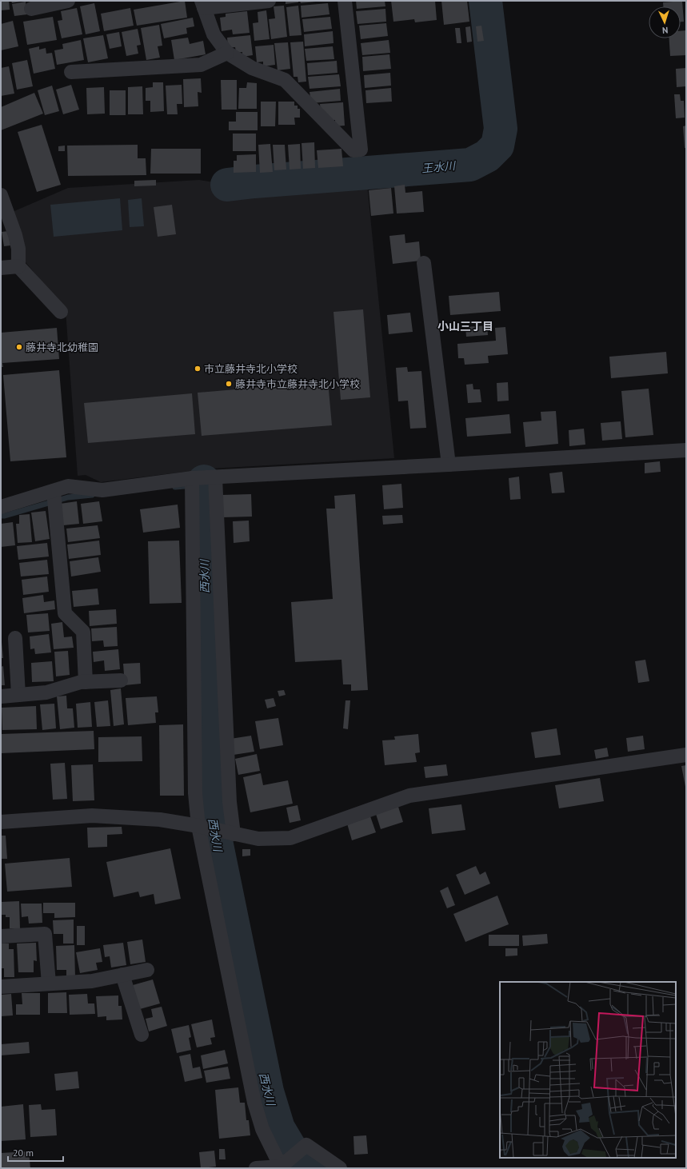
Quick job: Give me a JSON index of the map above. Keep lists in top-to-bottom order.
{
  "districts": ["小山三丁目"],
  "water": ["王水川", "西水川"],
  "places": ["藤井寺北幼稚園", "市立藤井寺北小学校", "藤井寺市立藤井寺北小学校"],
  "scale_bar": "20 m",
  "north": "bottom"
}
